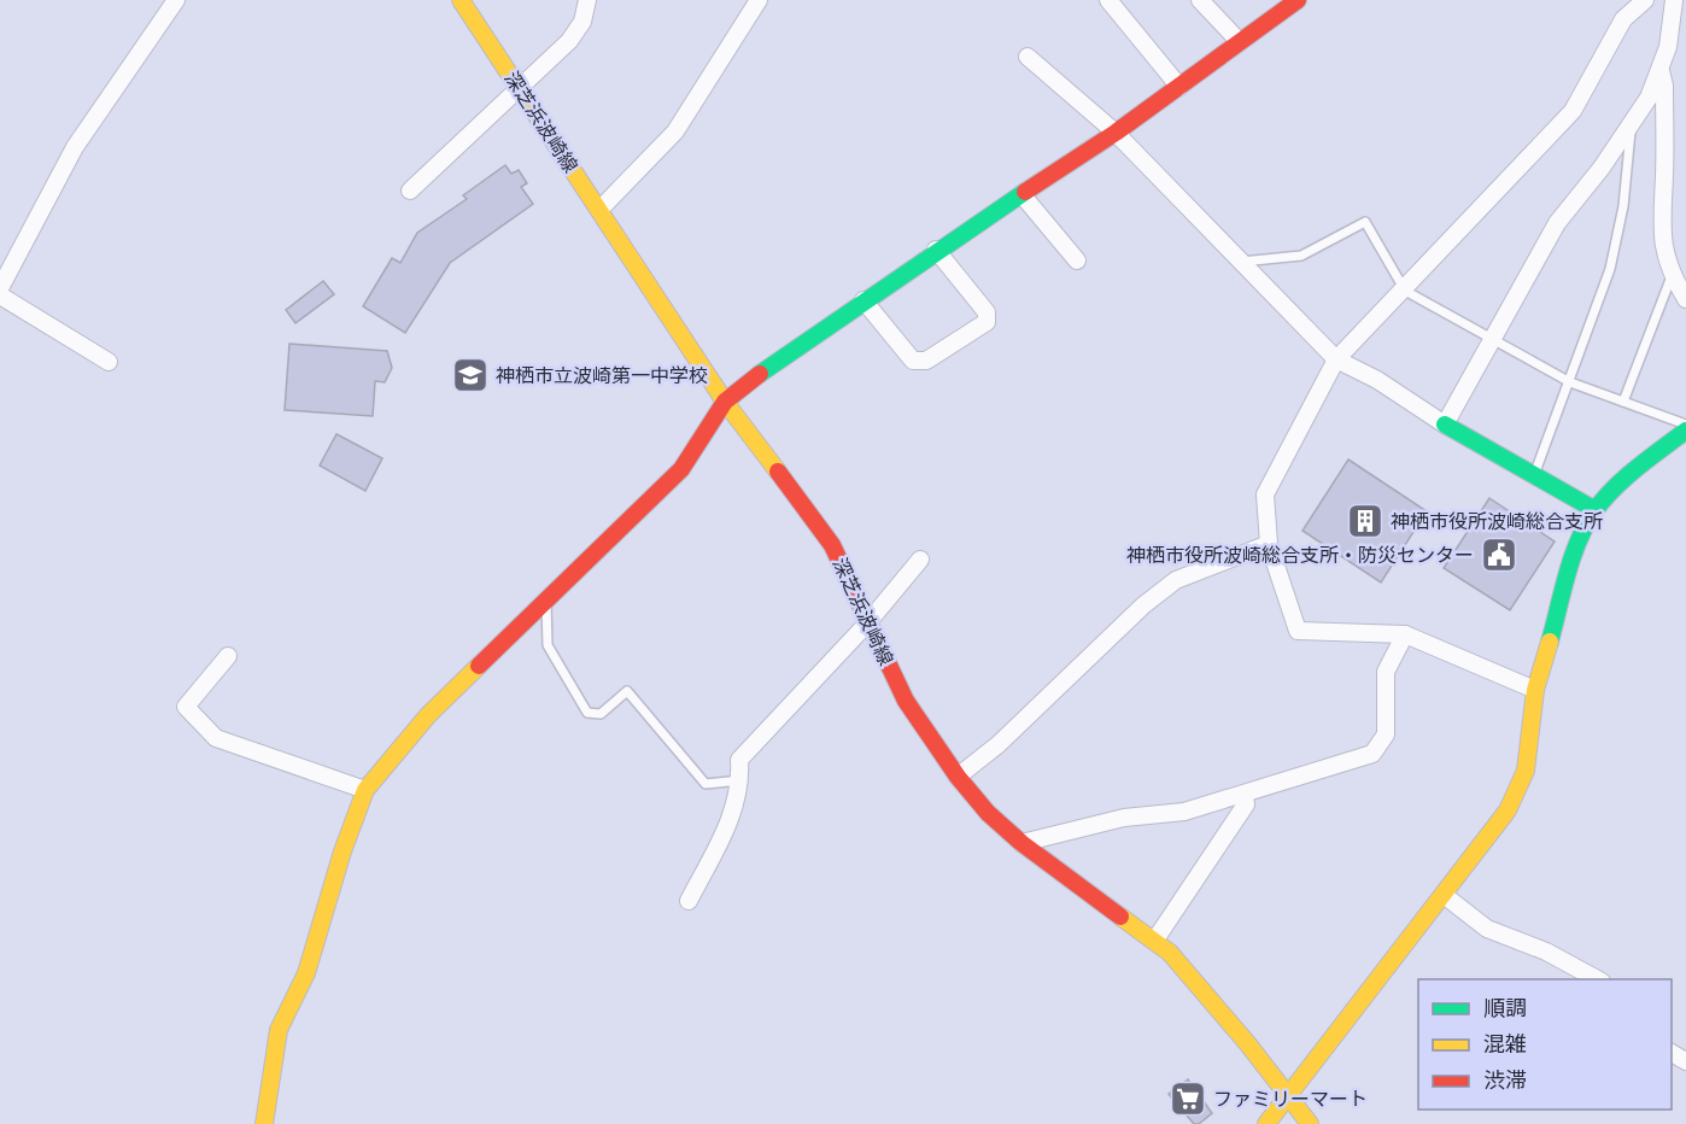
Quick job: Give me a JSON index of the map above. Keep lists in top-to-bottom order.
{
  "streets": {
    "street": ["深芝浜波崎線"]
  },
  "places": {
    "school or university": ["神栖市立波崎第一中学校"],
    "building": ["神栖市役所波崎総合支所"],
    "public building": ["神栖市役所波崎総合支所・防災センター"],
    "supermarket": ["ファミリーマート"]
  },
  "legend": ["順調", "混雑", "渋滞"]
}
